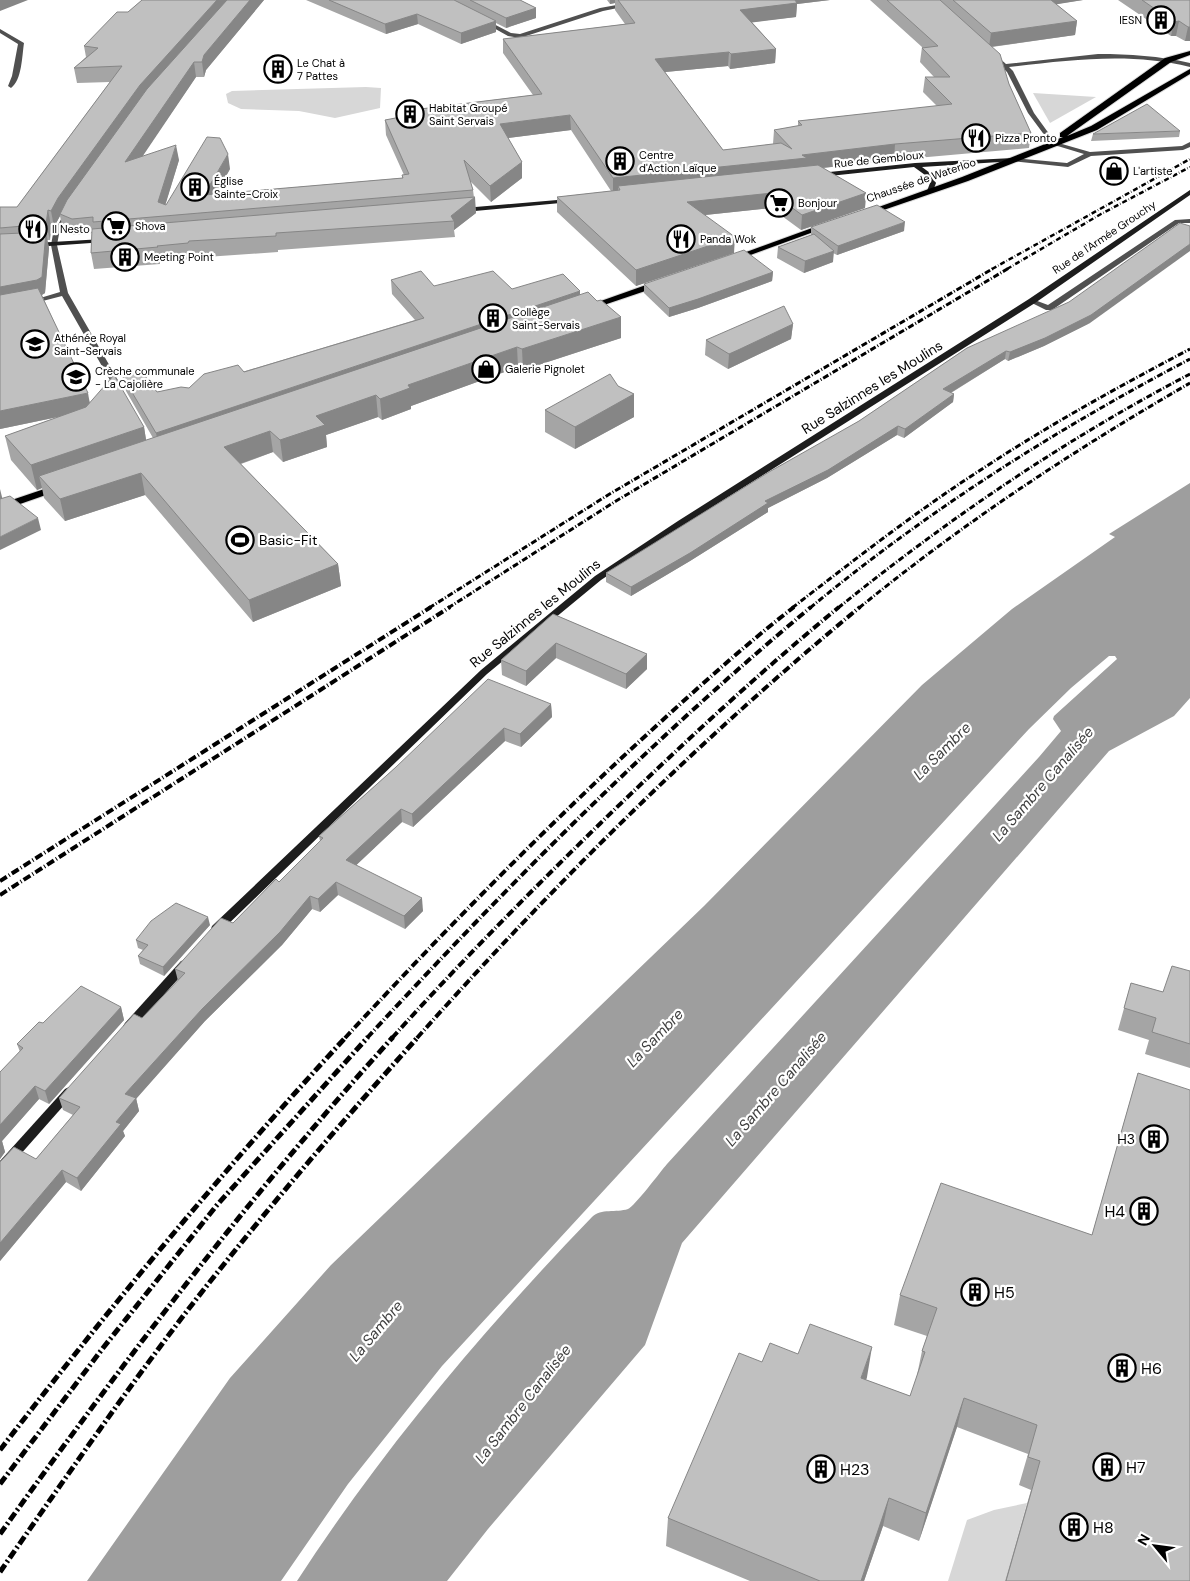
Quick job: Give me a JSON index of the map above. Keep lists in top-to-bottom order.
{
  "streets": {
    "main road": ["Chaussée de Waterloo"],
    "street": ["Rue de Gembloux", "Rue de l'Armée Grouchy", "Rue Salzinnes les Moulins"]
  },
  "crossings": [
    ["Rue de Gembloux", "Chaussée de Waterloo"],
    ["Rue de l'Armée Grouchy", "Rue Salzinnes les Moulins"]
  ],
  "water": ["La Sambre", "La Sambre Canalisée"],
  "places": {
    "building": [
      "IESN",
      "Le Chat à 7 Pattes",
      "Habitat Groupé Saint Servais",
      "Centre d'Action Laïque",
      "Église Sainte-Croix",
      "Meeting Point",
      "Collège Saint-Servais",
      "H3",
      "H4",
      "H5",
      "H6",
      "H7",
      "H23",
      "H8"
    ],
    "restaurant": ["Pizza Pronto", "Il Nesto", "Panda Wok"],
    "shop": ["L'artiste", "Galerie Pignolet"],
    "supermarket": ["Bonjour", "Shova"],
    "school or university": ["Athénée Royal Saint-Servais", "Crèche communale - La Cajolière"],
    "sports": ["Basic-Fit"]
  },
  "north": "top left"
}
